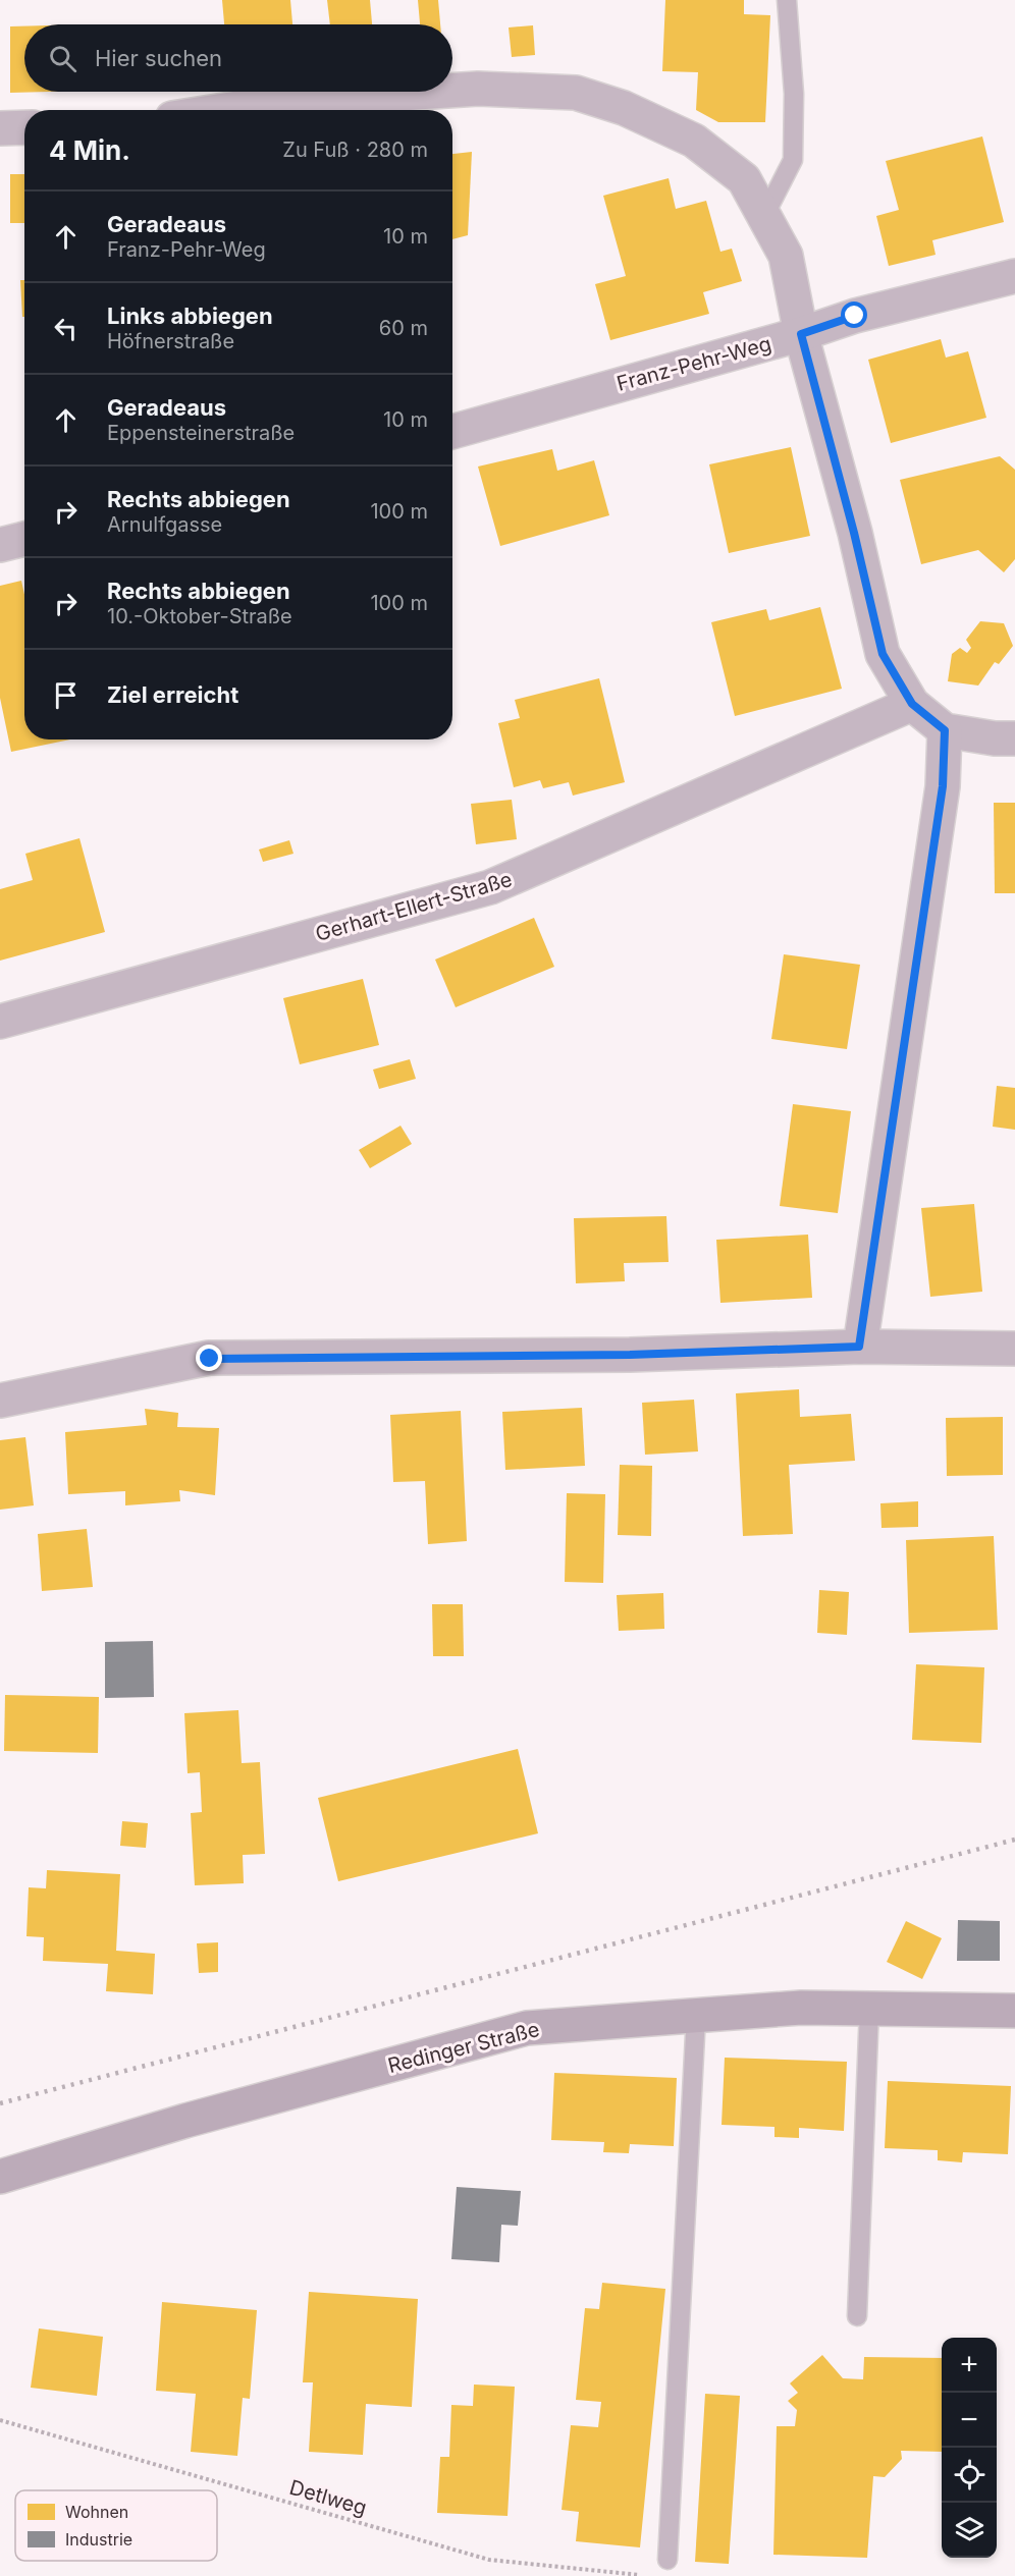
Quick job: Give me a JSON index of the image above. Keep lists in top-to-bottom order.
{
  "streets": {
    "main road": ["Redinger Straße"],
    "street": ["Franz-Pehr-Weg", "Gerhart-Ellert-Straße"],
    "path": ["Detlweg"]
  },
  "legend": ["Wohnen", "Industrie"],
  "page": {
    "search": "Hier suchen",
    "heading": ["4 Min.", "Zu Fuß · 280 m"],
    "list": [
      ["Geradeaus", "Franz-Pehr-Weg", "10 m"],
      ["Links abbiegen", "Höfnerstraße", "60 m"],
      ["Geradeaus", "Eppensteinerstraße", "10 m"],
      ["Rechts abbiegen", "Arnulfgasse", "100 m"],
      ["Rechts abbiegen", "10.-Oktober-Straße", "100 m"],
      "Ziel erreicht"
    ],
    "map_buttons": ["+", "−"]
  }
}
